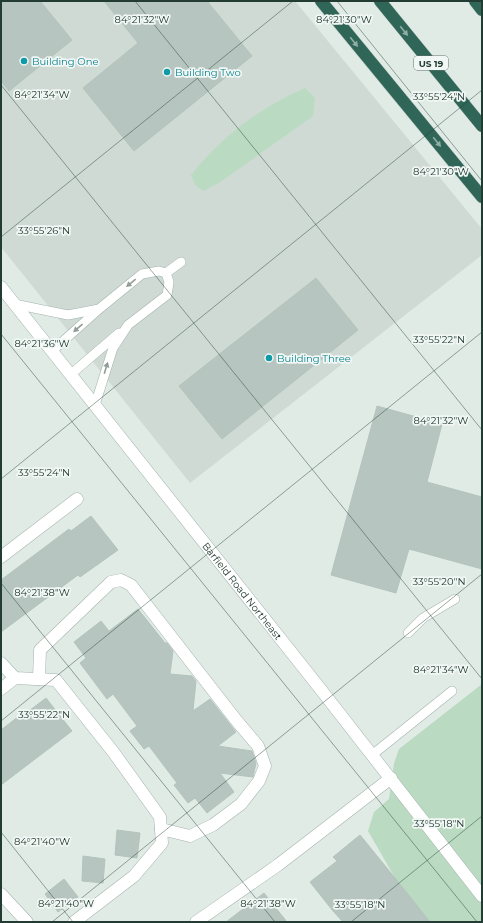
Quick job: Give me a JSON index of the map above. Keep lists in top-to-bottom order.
{
  "streets": {
    "highway": ["US 19"],
    "street": ["Barfield Road Northeast"]
  },
  "places": ["Building One", "Building Two", "Building Three"],
  "coordinates": [
    "84°21'32\"W",
    "84°21'30\"W",
    "84°21'34\"W",
    "33°55'24\"N",
    "33°55'26\"N",
    "33°55'22\"N",
    "84°21'36\"W",
    "33°55'20\"N",
    "84°21'38\"W",
    "33°55'18\"N",
    "84°21'40\"W"
  ]
}
